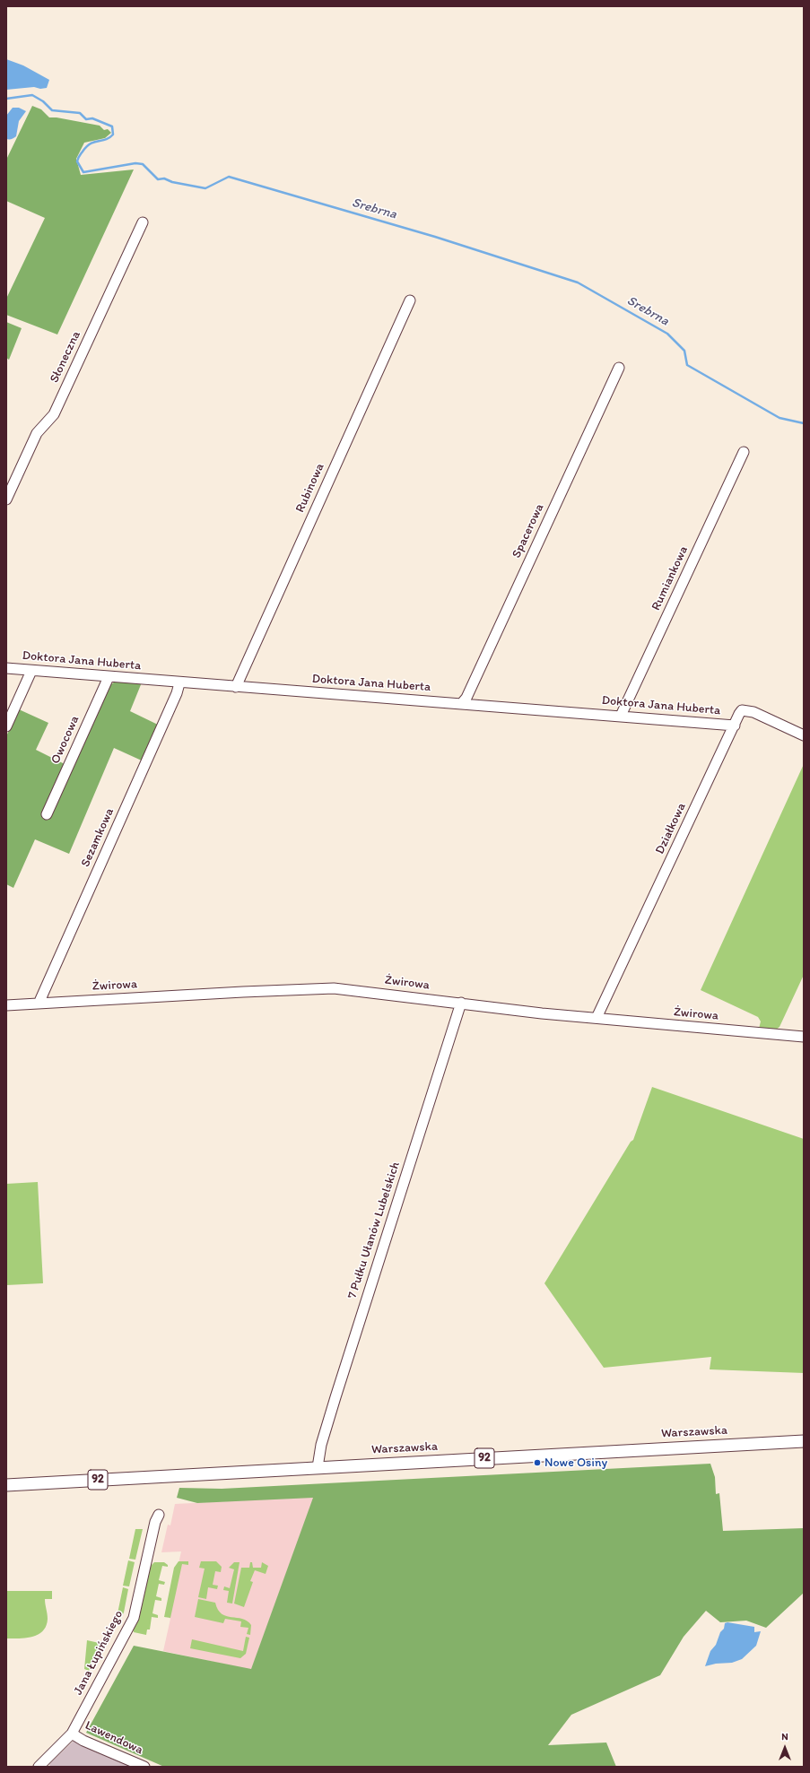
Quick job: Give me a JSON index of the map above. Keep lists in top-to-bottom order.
{
  "streets": {
    "main road": ["Warszawska", "92"],
    "street": [
      "Słoneczna",
      "Rubinowa",
      "Spacerowa",
      "Rumiankowa",
      "Doktora Jana Huberta",
      "Owocowa",
      "Działkowa",
      "Sezamkowa",
      "Żwirowa",
      "7 Pułku Ułanów Lubelskich",
      "Jana Łupińskiego",
      "Lawendowa"
    ]
  },
  "crossings": [
    ["Rubinowa", "Doktora Jana Huberta"],
    ["Spacerowa", "Doktora Jana Huberta"],
    ["Rumiankowa", "Doktora Jana Huberta"],
    ["Doktora Jana Huberta", "Owocowa"],
    ["Doktora Jana Huberta", "Działkowa"],
    ["Doktora Jana Huberta", "Sezamkowa"],
    ["Działkowa", "Żwirowa"],
    ["Sezamkowa", "Żwirowa"],
    ["Żwirowa", "7 Pułku Ułanów Lubelskich"],
    ["7 Pułku Ułanów Lubelskich", "Warszawska"],
    ["Jana Łupińskiego", "Lawendowa"]
  ],
  "water": ["Srebrna"],
  "places": ["Nowe Osiny"],
  "north": "top"
}
